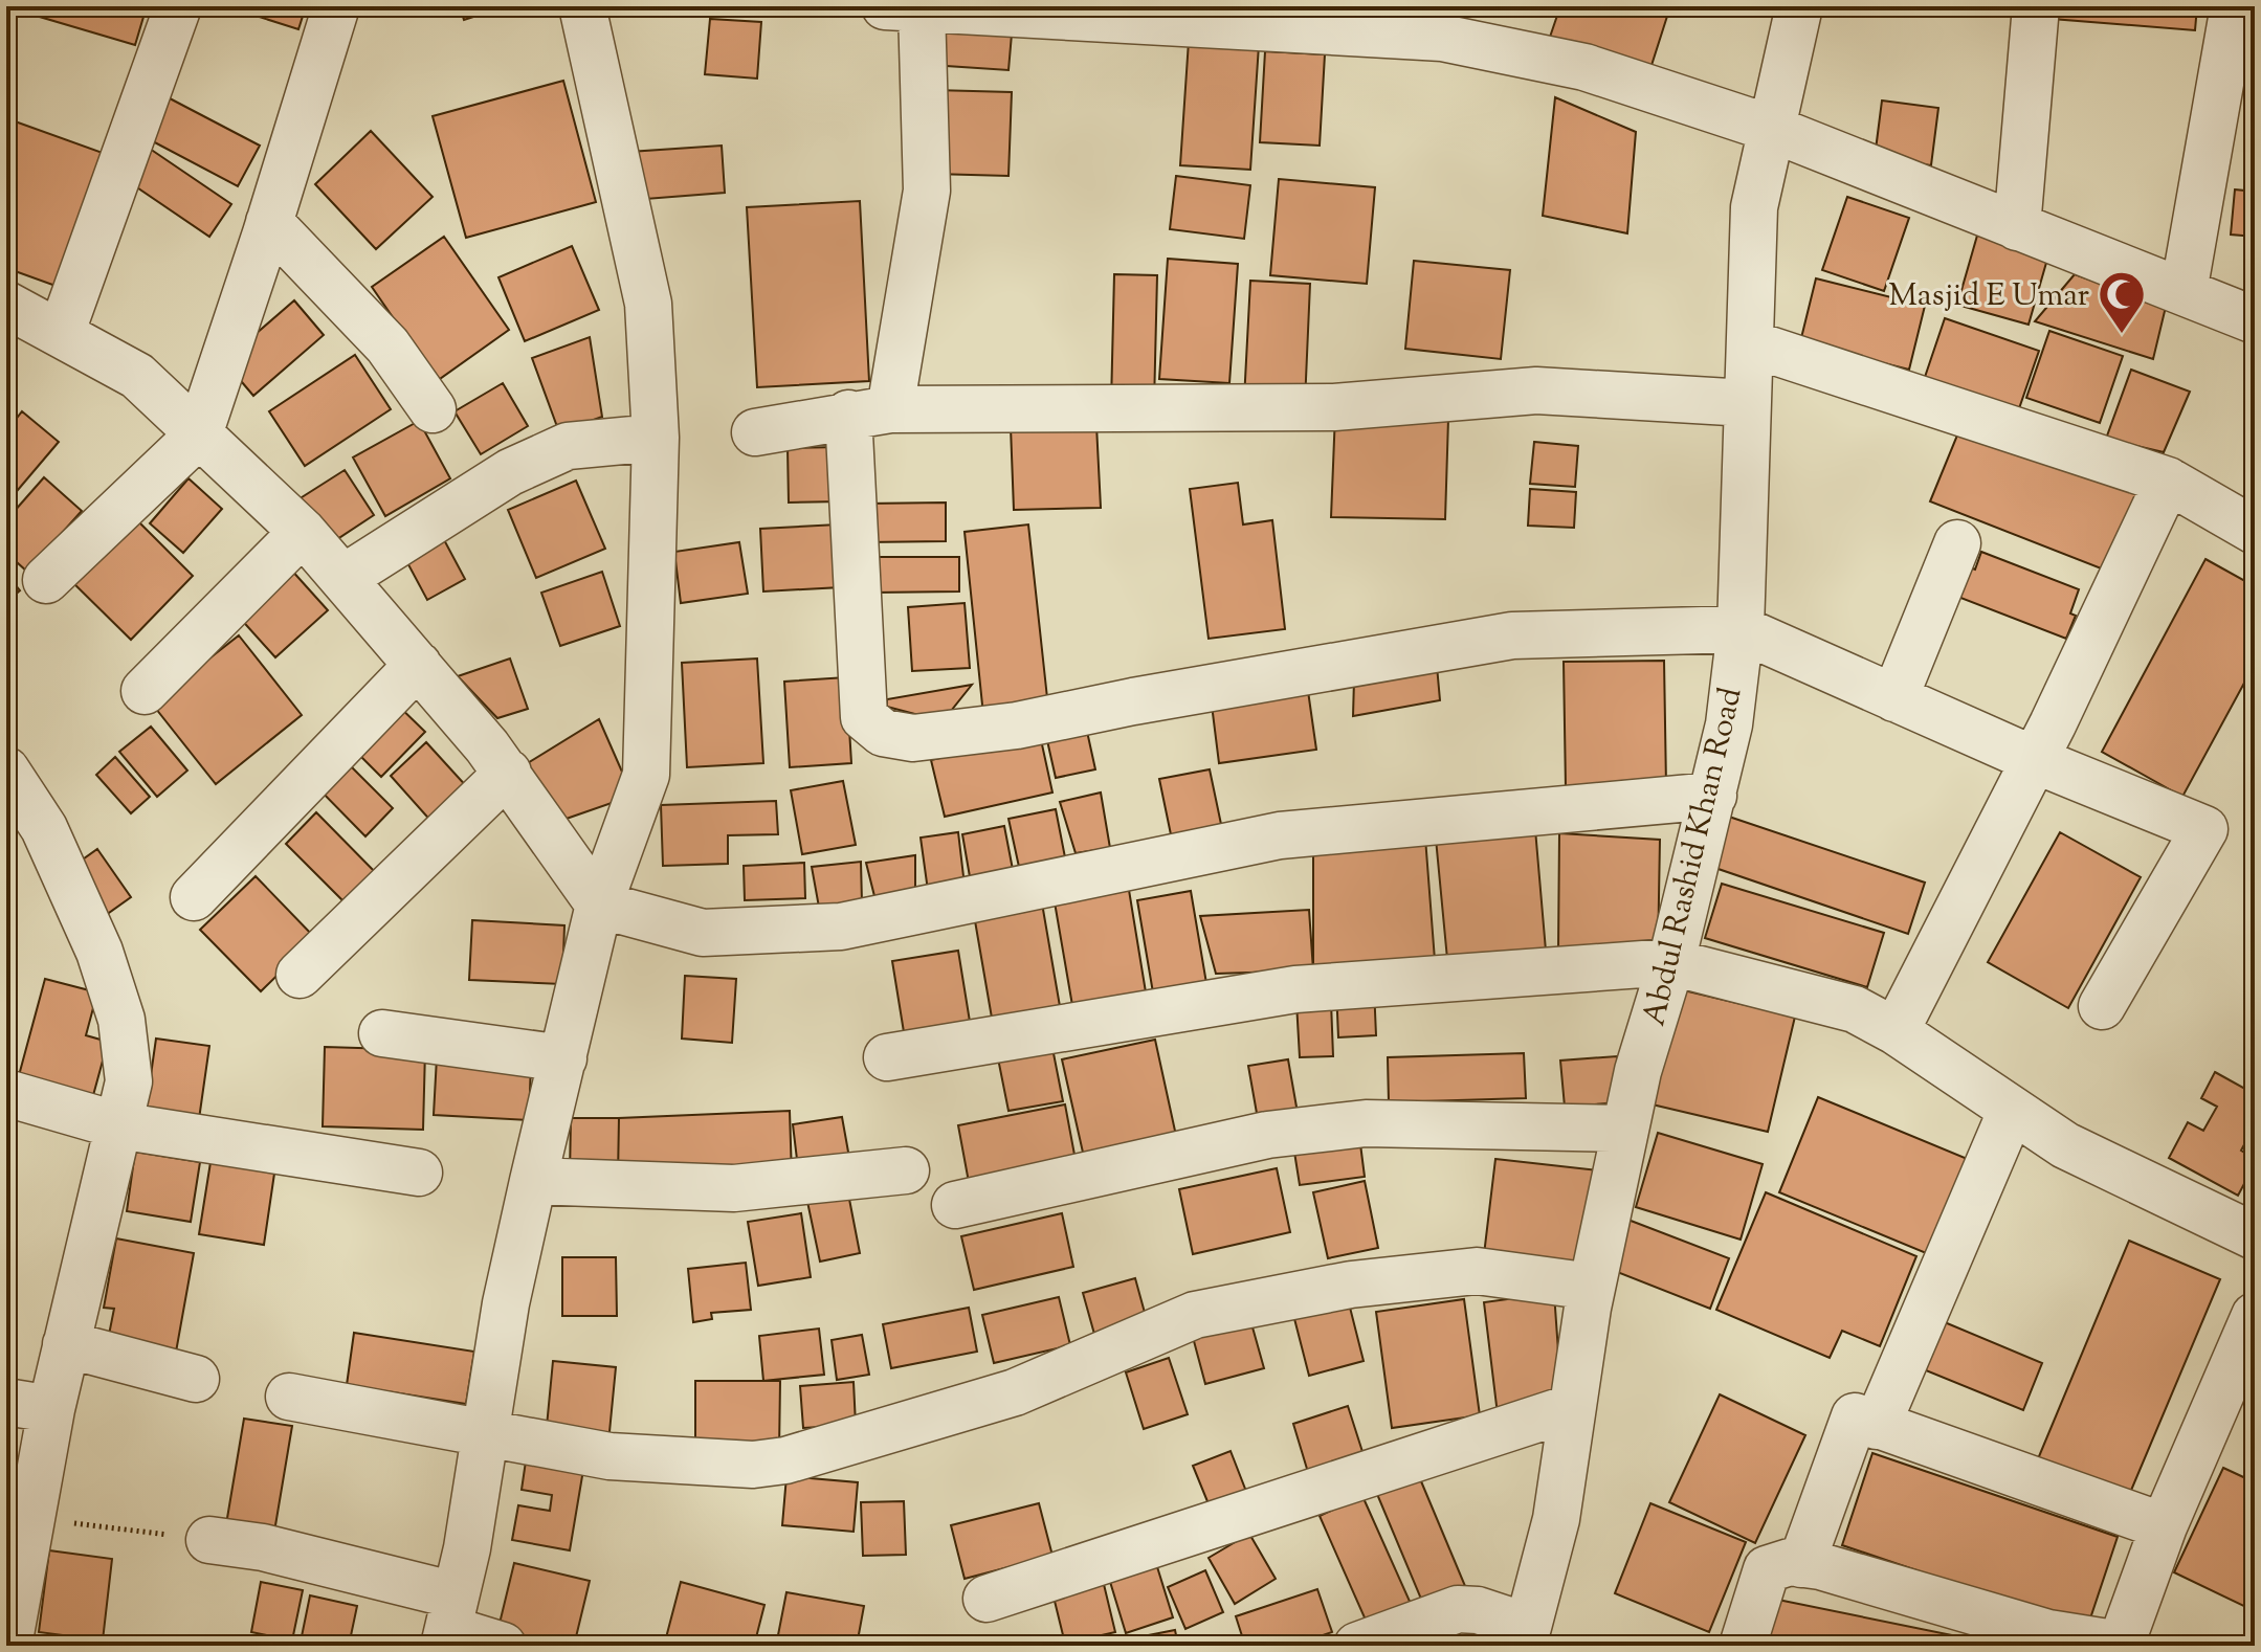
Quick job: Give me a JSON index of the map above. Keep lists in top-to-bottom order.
{
  "streets": {
    "street": ["Abdul Rashid Khan Road"]
  },
  "places": {
    "mosque": ["Masjid E Umar"]
  }
}
